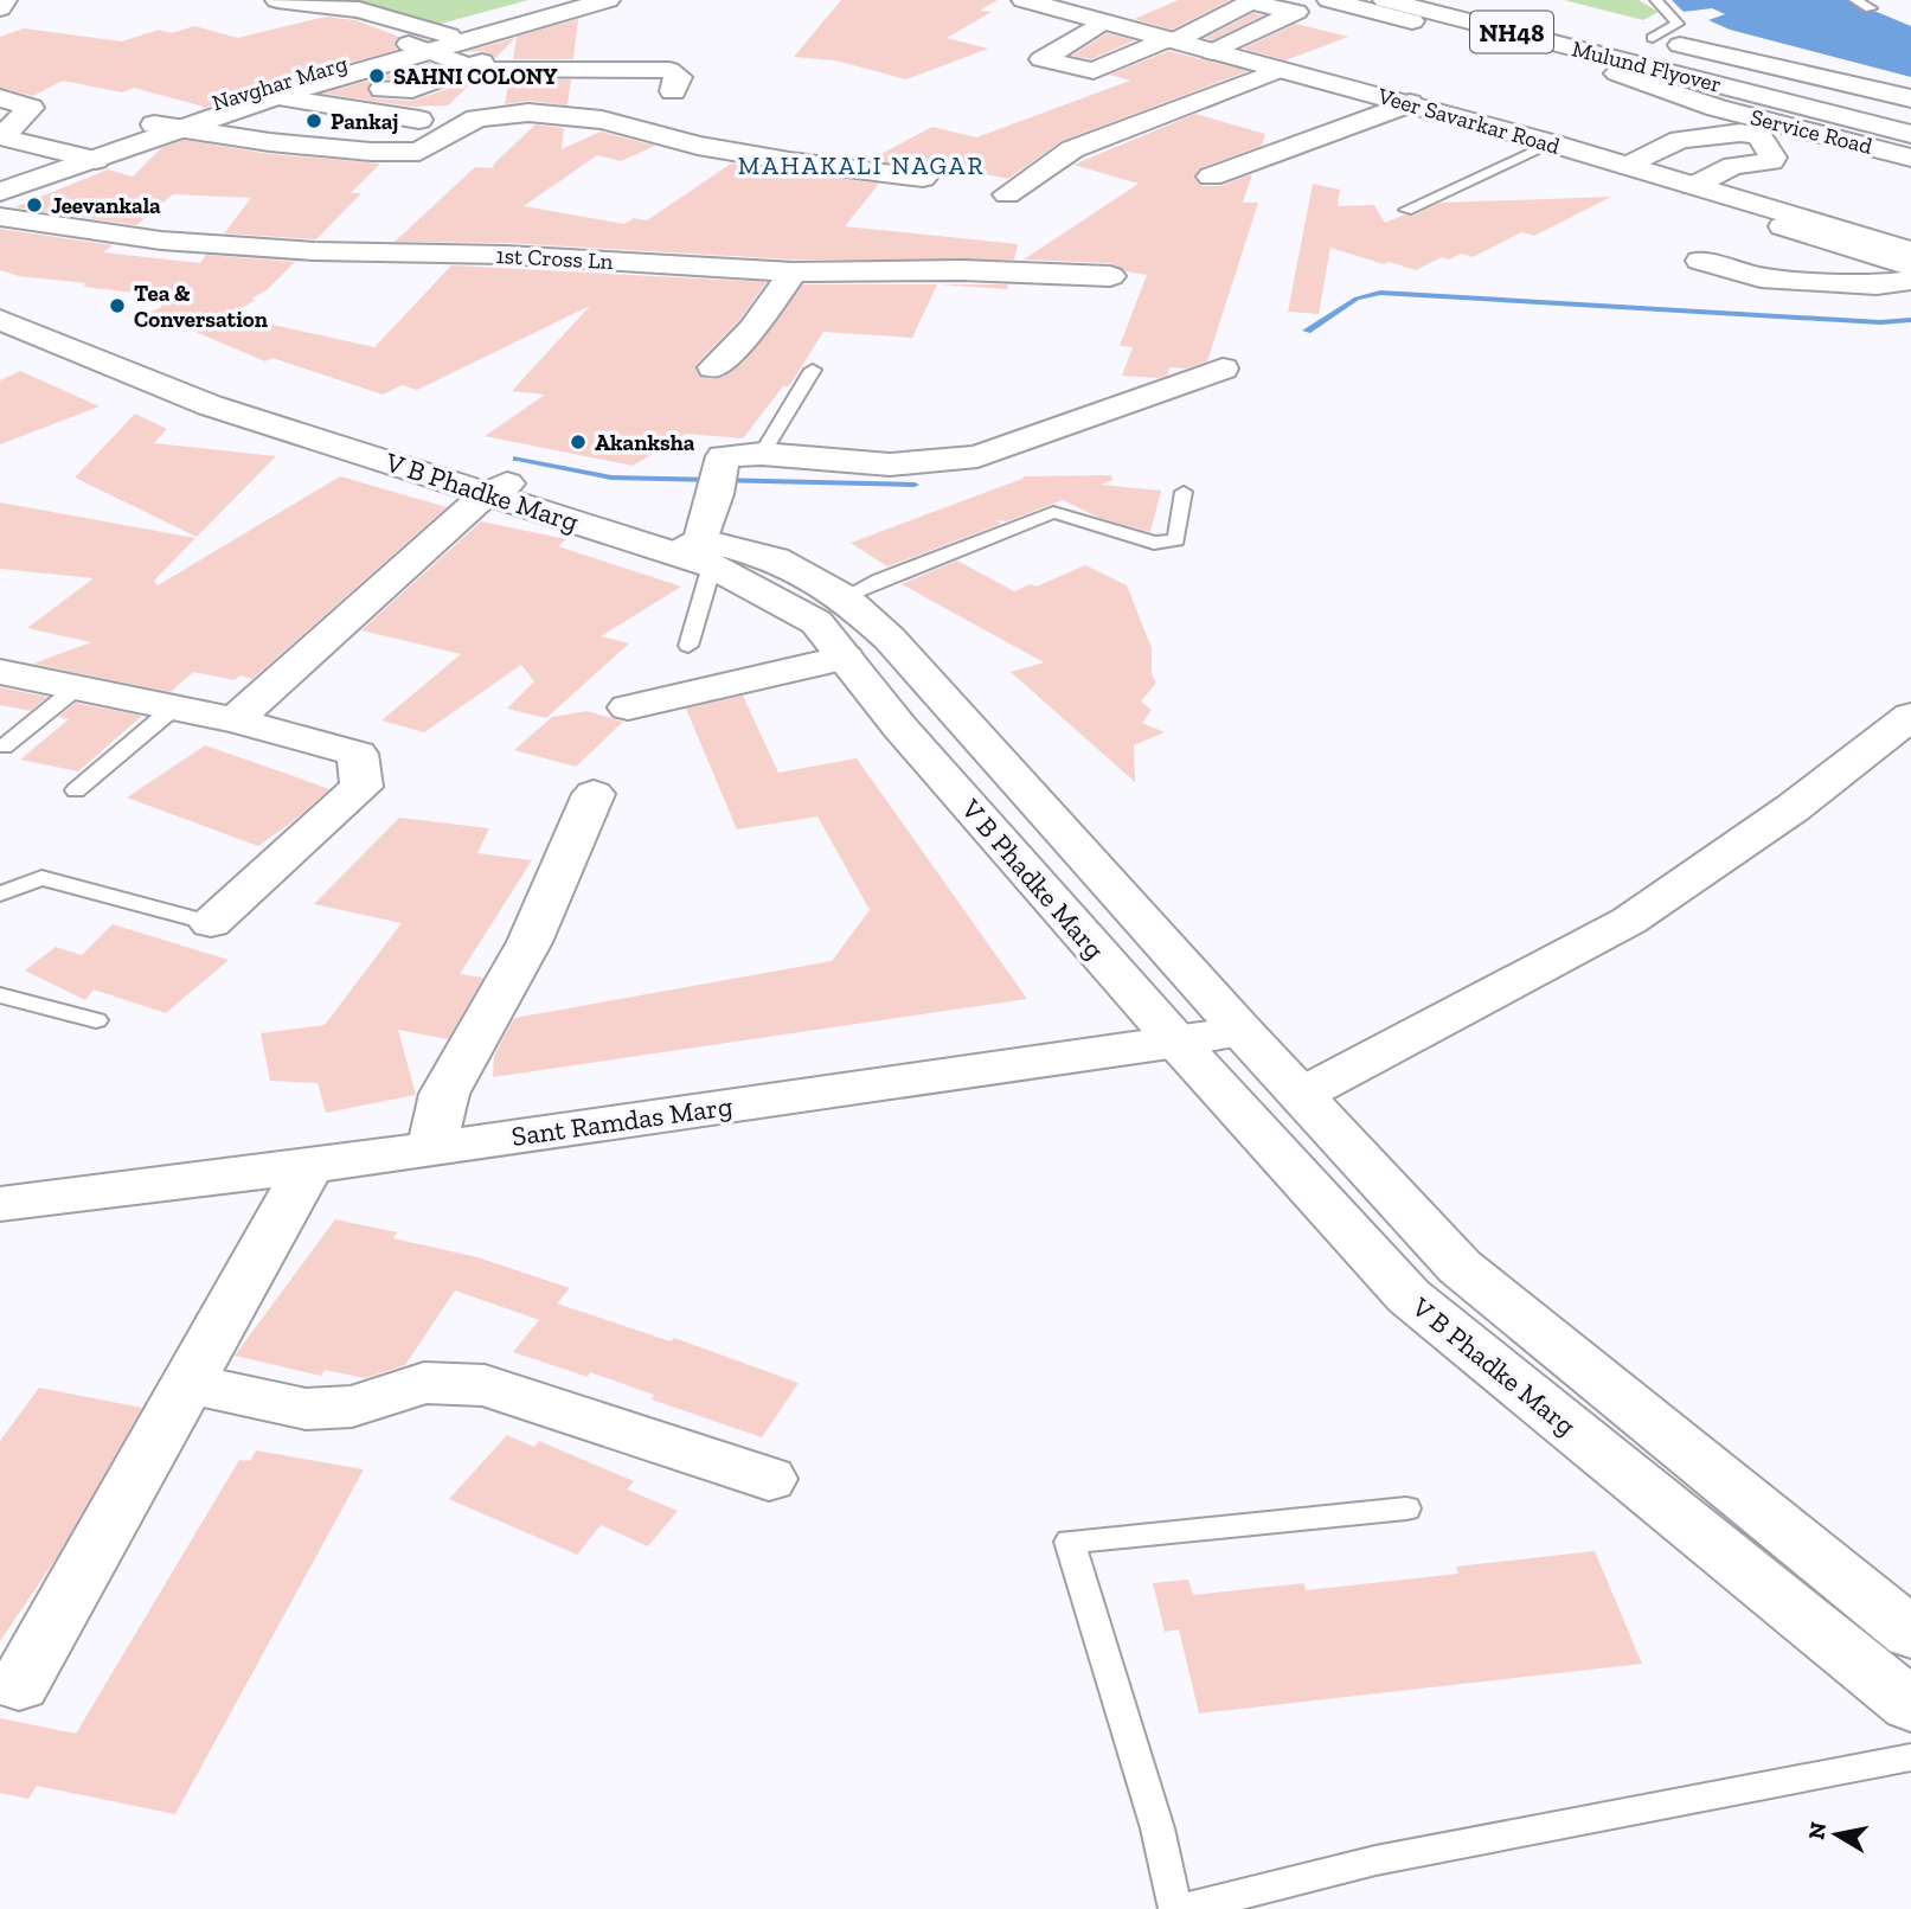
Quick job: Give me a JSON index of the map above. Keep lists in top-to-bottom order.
{
  "streets": {
    "main road": [
      "NH48",
      "Mulund Flyover",
      "Navghar Marg",
      "Veer Savarkar Road",
      "Service Road",
      "1st Cross Ln",
      "V B Phadke Marg",
      "Sant Ramdas Marg"
    ]
  },
  "crossings": [
    ["NH48", "Mulund Flyover"],
    ["V B Phadke Marg", "Sant Ramdas Marg"]
  ],
  "districts": ["MAHAKALI NAGAR"],
  "places": [
    "SAHNI COLONY",
    "Pankaj",
    "Jeevankala",
    "Tea & Conversation",
    "Akanksha"
  ],
  "north": "left"
}
